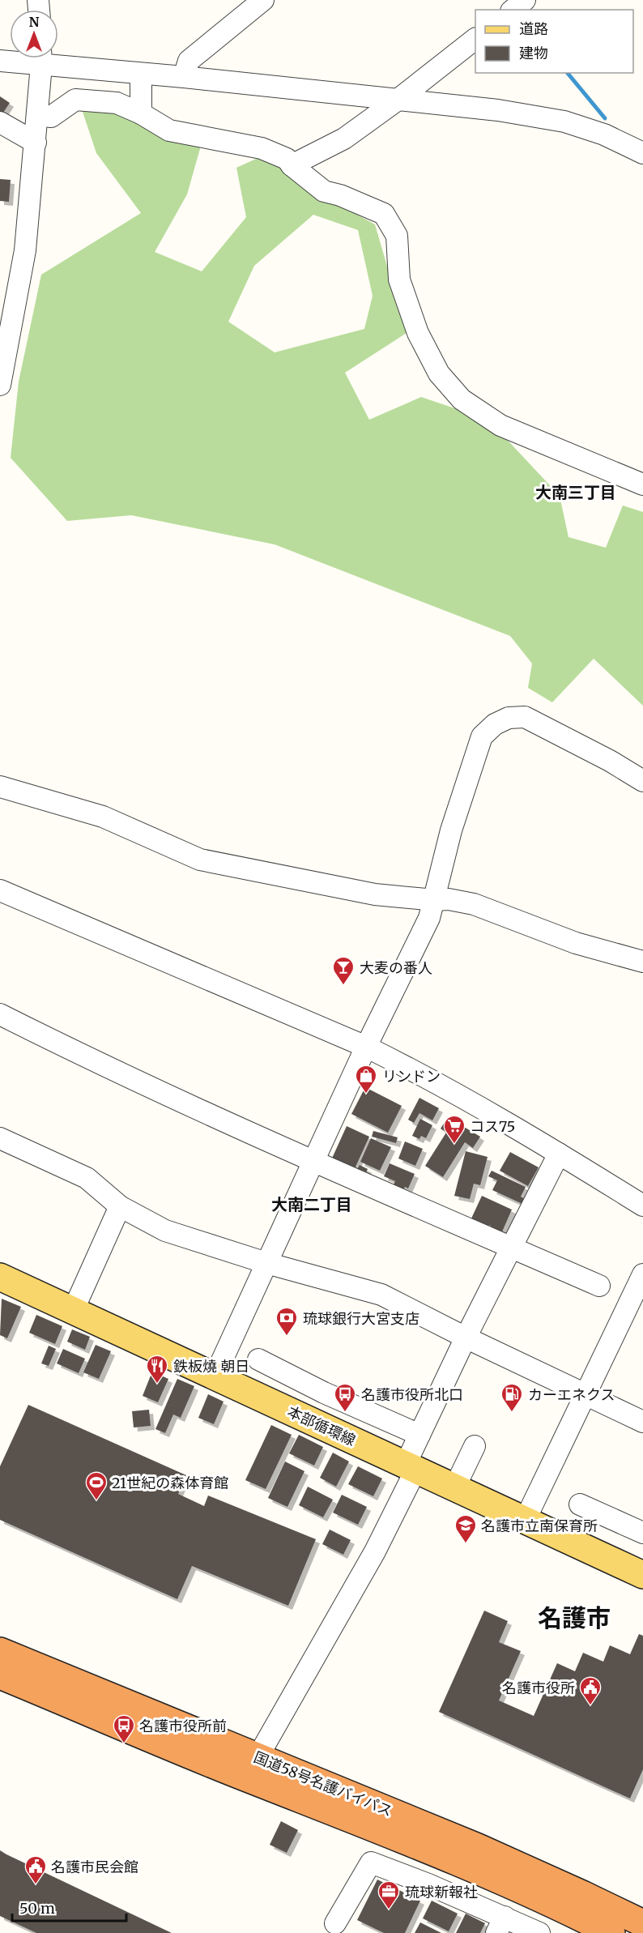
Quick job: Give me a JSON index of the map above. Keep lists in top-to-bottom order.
{
  "streets": {
    "highway": ["国道58号名護バイパス"],
    "main road": ["本部循環線"]
  },
  "districts": ["大南三丁目", "大南二丁目", "名護市"],
  "places": {
    "bar": ["大麦の番人"],
    "shop": ["リンドン"],
    "supermarket": ["コス75"],
    "bank": ["琉球銀行大宮支店"],
    "restaurant": ["鉄板燒 朝日"],
    "bus stop": ["名護市役所北口", "名護市役所前"],
    "fuel station": ["カーエネクス"],
    "sports": ["21世紀の森体育館"],
    "school or university": ["名護市立南保育所"],
    "public building": ["名護市役所", "名護市民会館"],
    "office": ["琉球新報社"]
  },
  "legend": ["道路", "建物"],
  "scale_bar": "50 m",
  "north": "top"
}
